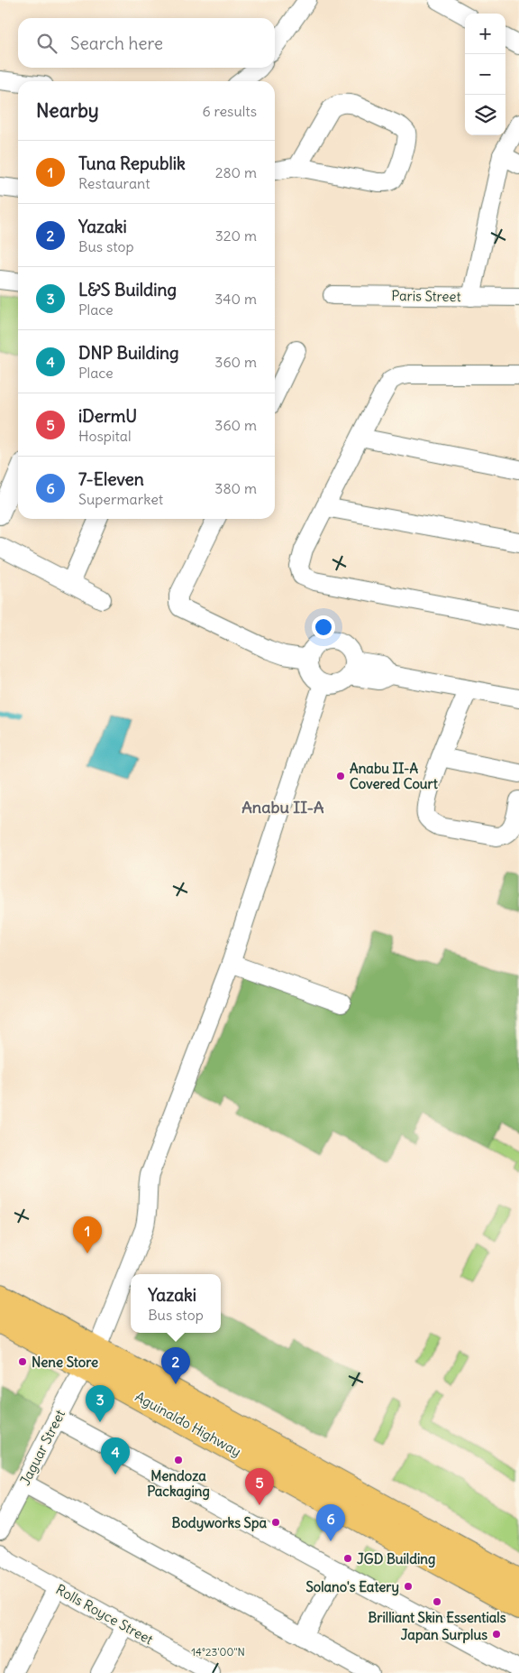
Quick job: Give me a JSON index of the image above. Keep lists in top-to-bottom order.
{
  "streets": {
    "highway": ["Aguinaldo Highway"],
    "street": ["Paris Street", "Jaguar Street", "Rolls Royce Street"]
  },
  "crossings": [
    ["Aguinaldo Highway", "Jaguar Street"]
  ],
  "districts": ["Anabu II-A"],
  "places": [
    "Anabu II-A Covered Court",
    "Nene Store",
    "Mendoza Packaging",
    "Bodyworks Spa",
    "JGD Building",
    "Solano's Eatery",
    "Brilliant Skin Essentials",
    "Japan Surplus"
  ],
  "page": {
    "map_buttons": ["+", "−"],
    "search": "Search here",
    "heading": ["Nearby", "6 results"],
    "list": [
      {
        "mark": "1",
        "name": "Tuna Republik",
        "note": "Restaurant",
        "value": "280 m"
      },
      {
        "mark": "2",
        "name": "Yazaki",
        "note": "Bus stop",
        "value": "320 m"
      },
      {
        "mark": "3",
        "name": "L&S Building",
        "note": "Place",
        "value": "340 m"
      },
      {
        "mark": "4",
        "name": "DNP Building",
        "note": "Place",
        "value": "360 m"
      },
      {
        "mark": "5",
        "name": "iDermU",
        "note": "Hospital",
        "value": "360 m"
      },
      {
        "mark": "6",
        "name": "7-Eleven",
        "note": "Supermarket",
        "value": "380 m"
      }
    ],
    "pins": [
      "1",
      "2",
      "3",
      "4",
      "5",
      "6"
    ],
    "popup": ["Yazaki", "Bus stop"]
  },
  "coordinates": ["14°23'00\"N"]
}
